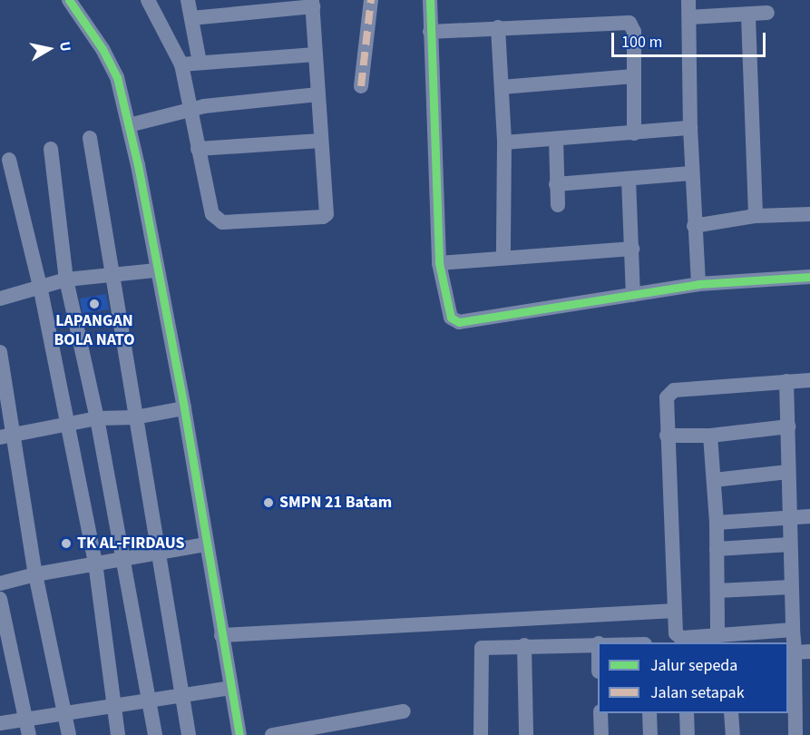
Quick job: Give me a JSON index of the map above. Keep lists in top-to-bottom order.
{
  "places": ["LAPANGAN BOLA NATO", "SMPN 21 Batam", "TK AL-FIRDAUS"],
  "legend": ["Jalur sepeda", "Jalan setapak"],
  "scale_bar": "100 m",
  "north": "right"
}
